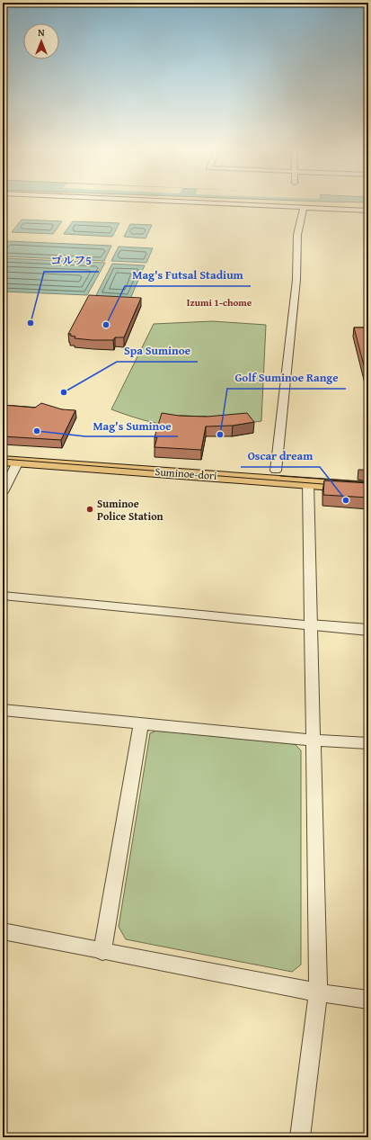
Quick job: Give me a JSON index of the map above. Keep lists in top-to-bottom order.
{
  "streets": {
    "main road": ["Suminoe-dori"]
  },
  "districts": ["Izumi 1-chome"],
  "places": [
    "ゴルフ5",
    "Mag's Futsal Stadium",
    "Spa Suminoe",
    "Mag's Suminoe",
    "Golf Suminoe Range",
    "Oscar dream",
    "Suminoe Police Station"
  ],
  "north": "top"
}
